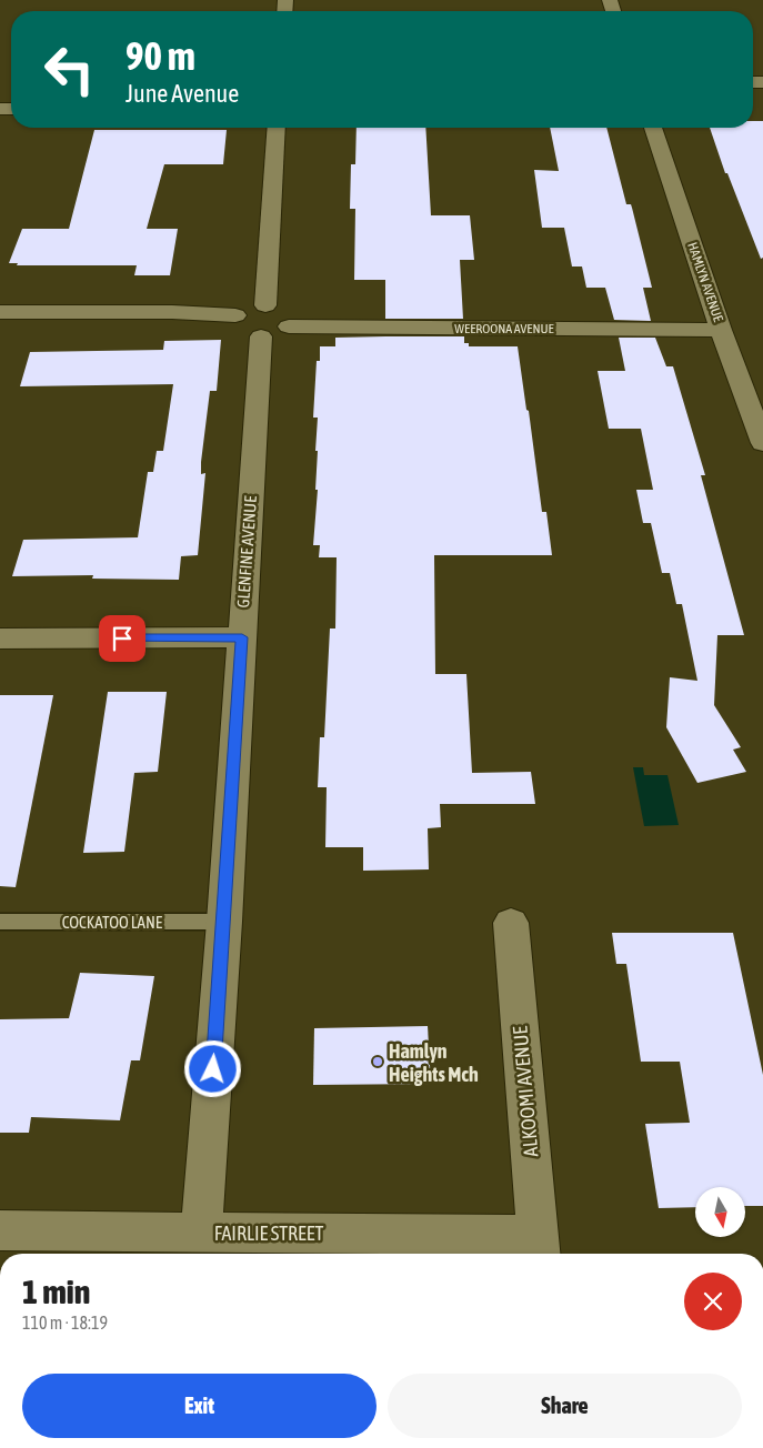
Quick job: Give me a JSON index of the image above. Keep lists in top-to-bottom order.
{
  "streets": {
    "street": [
      "HAMLYN AVENUE",
      "WEEROONA AVENUE",
      "GLENFINE AVENUE",
      "ALKOOMI AVENUE",
      "FAIRLIE STREET"
    ],
    "lane": ["COCKATOO LANE"]
  },
  "crossings": [
    ["HAMLYN AVENUE", "WEEROONA AVENUE"],
    ["WEEROONA AVENUE", "GLENFINE AVENUE"],
    ["GLENFINE AVENUE", "COCKATOO LANE"],
    ["GLENFINE AVENUE", "FAIRLIE STREET"],
    ["ALKOOMI AVENUE", "FAIRLIE STREET"]
  ],
  "places": ["Hamlyn Heights Mch"],
  "north": "bottom",
  "page": {
    "turn": ["90 m", "June Avenue"],
    "heading": ["1 min", "110 m · 18:19"],
    "buttons": ["Exit", "Share"]
  }
}
